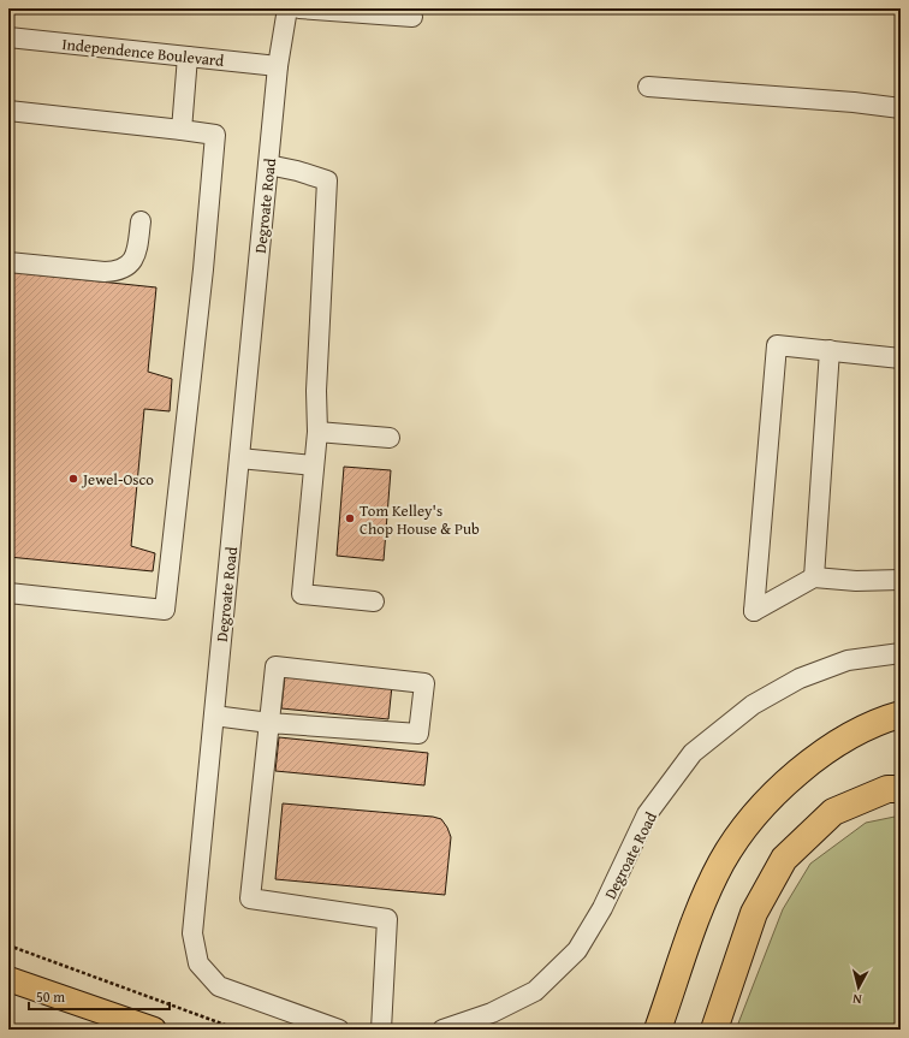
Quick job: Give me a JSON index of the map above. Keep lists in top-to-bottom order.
{
  "streets": {
    "street": ["Independence Boulevard", "Degroate Road"]
  },
  "crossings": [
    ["Independence Boulevard", "Degroate Road"]
  ],
  "places": ["Jewel-Osco", "Tom Kelley's Chop House & Pub"],
  "scale_bar": "50 m",
  "north": "bottom"
}
